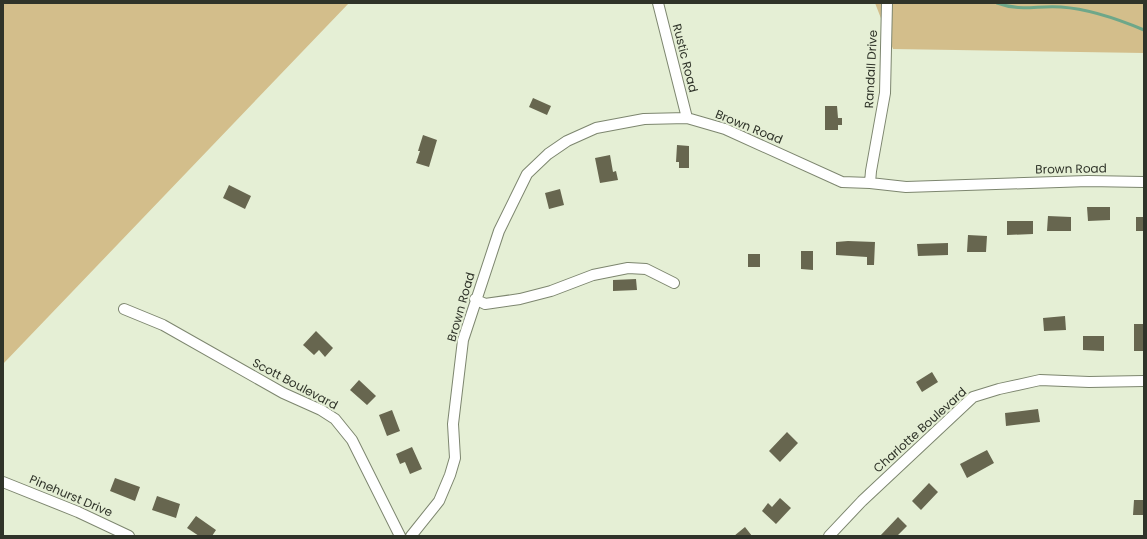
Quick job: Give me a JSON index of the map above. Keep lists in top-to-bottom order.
{
  "streets": {
    "street": [
      "Rustic Road",
      "Randall Drive",
      "Brown Road",
      "Scott Boulevard",
      "Charlotte Boulevard",
      "Pinehurst Drive"
    ]
  },
  "crossings": [
    ["Rustic Road", "Brown Road"],
    ["Randall Drive", "Brown Road"]
  ]
}
